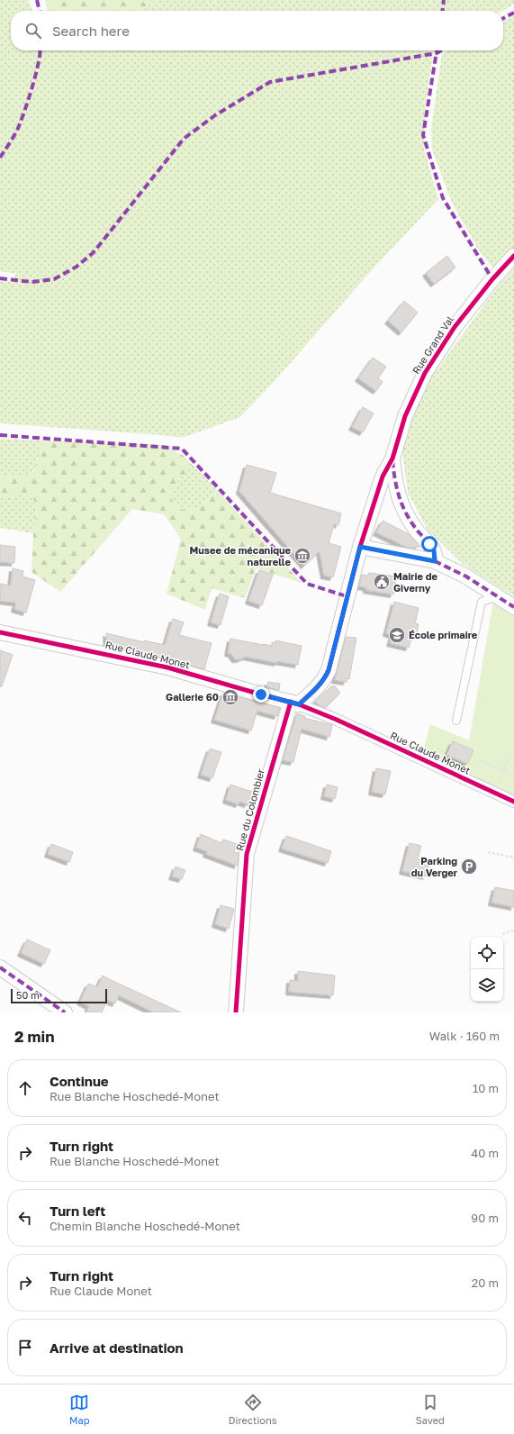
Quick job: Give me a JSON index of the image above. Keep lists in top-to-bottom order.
{
  "streets": {
    "street": ["Rue Grand Val", "Rue Claude Monet", "Rue du Colombier"]
  },
  "crossings": [
    ["Rue Claude Monet", "Rue du Colombier"]
  ],
  "places": {
    "museum": ["Musee de mécanique naturelle", "Gallerie 60"],
    "public building": ["Mairie de Giverny"],
    "school or university": ["École primaire"],
    "parking": ["Parking du Verger"]
  },
  "scale_bar": "50 m",
  "page": {
    "search": "Search here",
    "scale": "50 m",
    "heading": ["2 min", "Walk · 160 m"],
    "list": [
      ["Continue", "Rue Blanche Hoschedé-Monet", "10 m"],
      ["Turn right", "Rue Blanche Hoschedé-Monet", "40 m"],
      ["Turn left", "Chemin Blanche Hoschedé-Monet", "90 m"],
      ["Turn right", "Rue Claude Monet", "20 m"],
      "Arrive at destination"
    ],
    "nav": ["Map", "Directions", "Saved"]
  }
}
